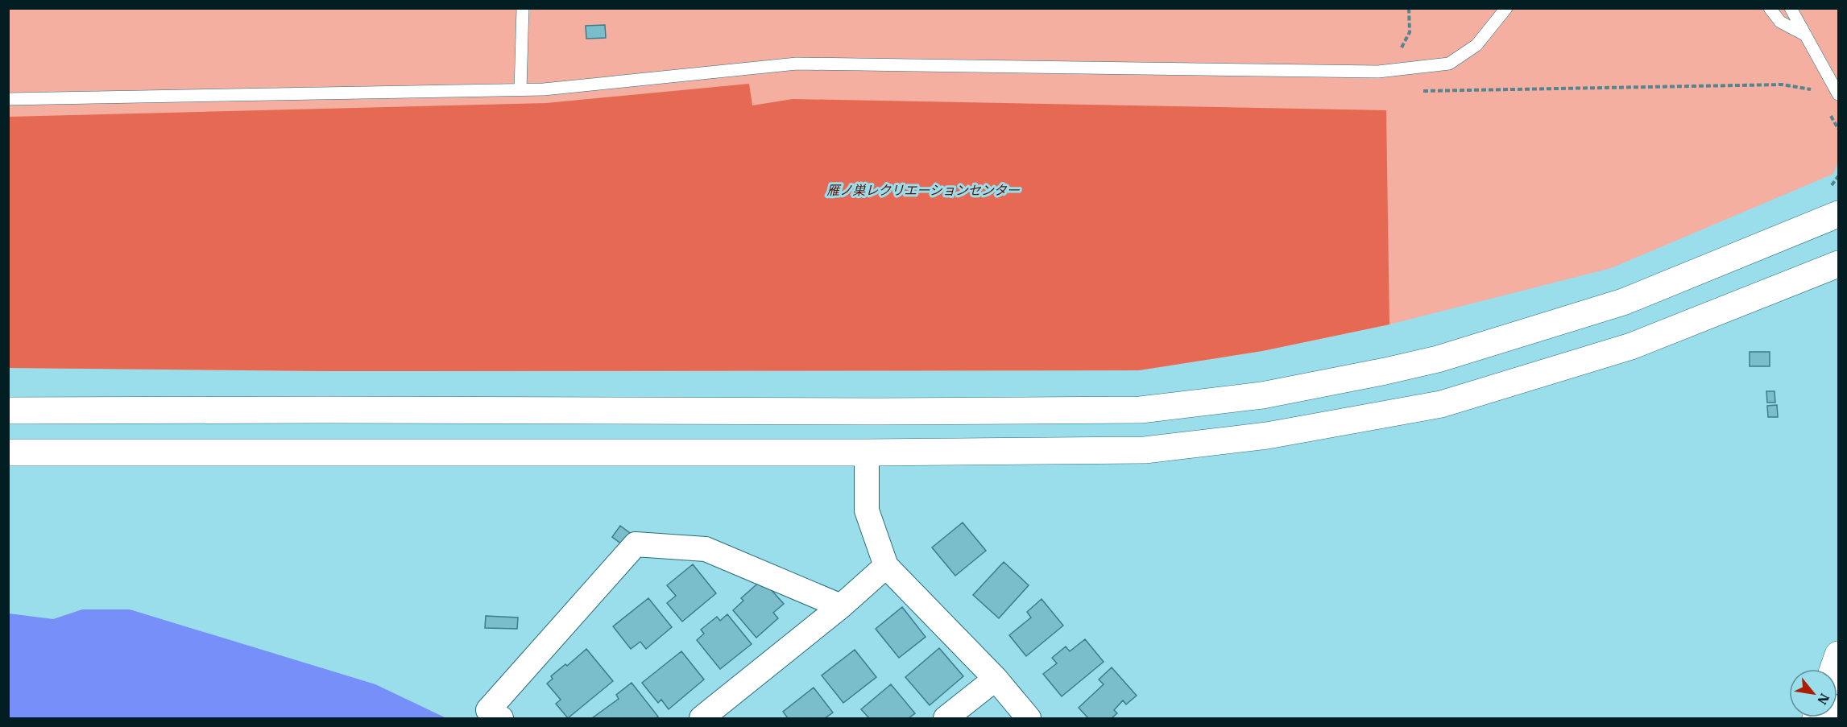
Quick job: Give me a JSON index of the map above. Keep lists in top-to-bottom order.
{
  "parks": ["雁ノ巣レクリエーションセンター"],
  "north": "bottom right"
}
